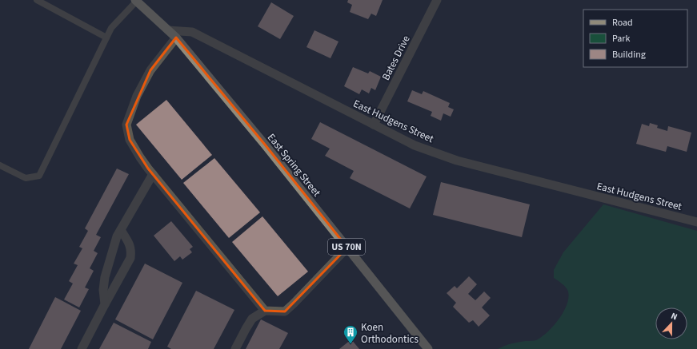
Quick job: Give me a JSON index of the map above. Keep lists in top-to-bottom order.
{
  "streets": {
    "main road": ["East Spring Street", "US 70N"],
    "street": ["Bates Drive", "East Hudgens Street"]
  },
  "crossings": [
    ["Bates Drive", "East Hudgens Street"],
    ["East Hudgens Street", "East Spring Street"]
  ],
  "places": {
    "building": ["Koen Orthodontics"]
  },
  "legend": ["Road", "Park", "Building"],
  "north": "top"
}
